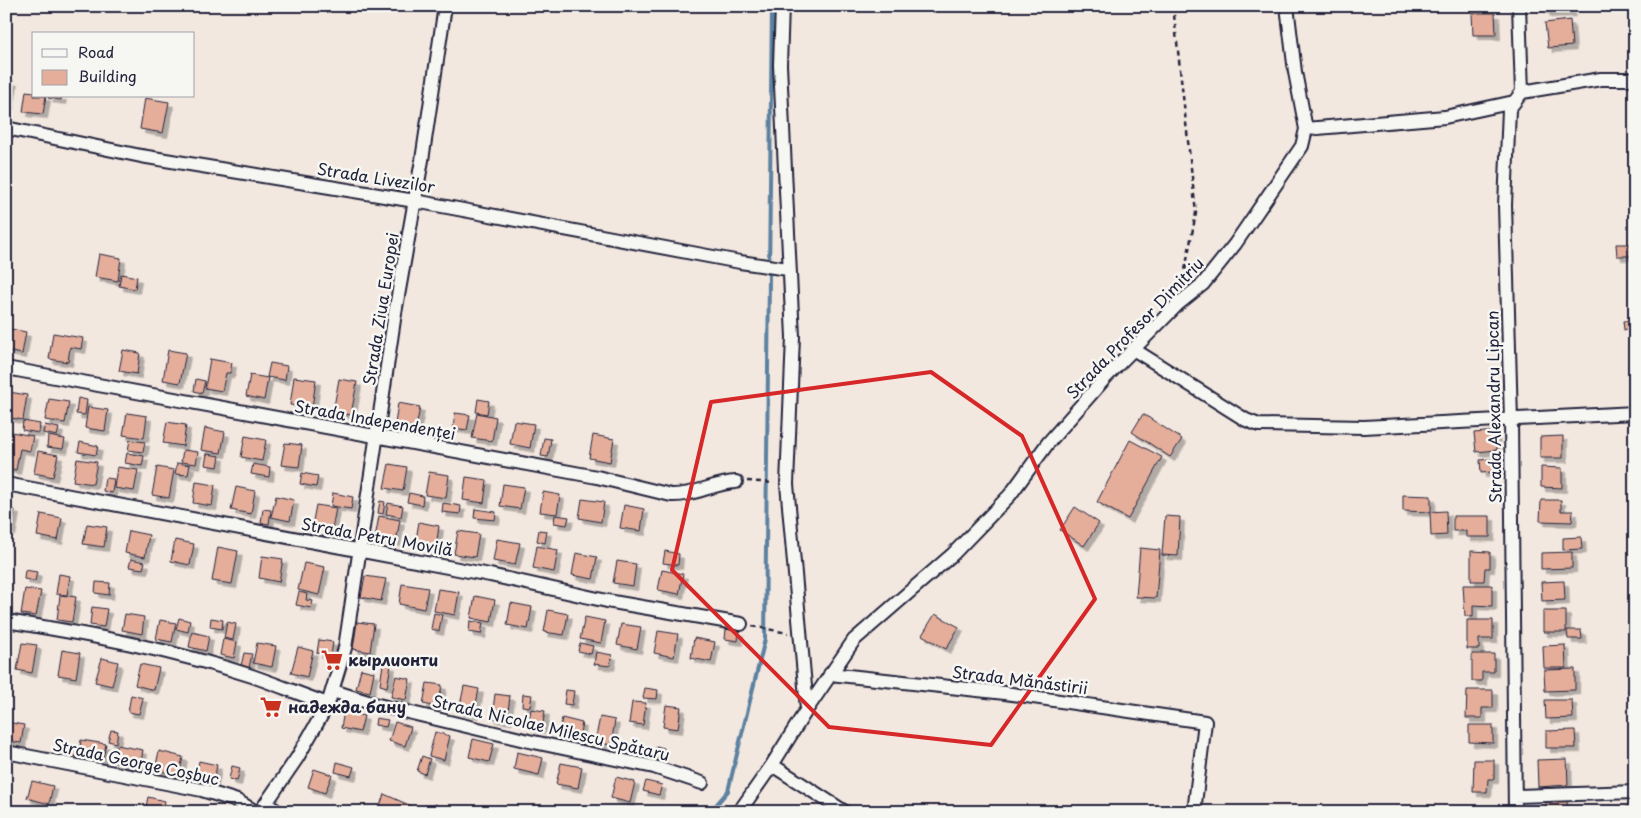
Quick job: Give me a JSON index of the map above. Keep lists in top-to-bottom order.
{
  "streets": {
    "street": [
      "Strada Livezilor",
      "Strada Ziua Europei",
      "Strada Profesor Dimitriu",
      "Strada Alexandru Lipcan",
      "Strada Independenței",
      "Strada Petru Movilă",
      "Strada Mănăstirii",
      "Strada Nicolae Milescu Spătaru",
      "Strada George Coșbuc"
    ]
  },
  "crossings": [
    ["Strada Livezilor", "Strada Ziua Europei"],
    ["Strada Ziua Europei", "Strada Independenței"],
    ["Strada Ziua Europei", "Strada Petru Movilă"],
    ["Strada Ziua Europei", "Strada Nicolae Milescu Spătaru"],
    ["Strada Ziua Europei", "Strada George Coșbuc"],
    ["Strada Profesor Dimitriu", "Strada Mănăstirii"]
  ],
  "places": {
    "supermarket": ["кырлионти", "надежда бану"]
  },
  "legend": ["Road", "Building"]
}
